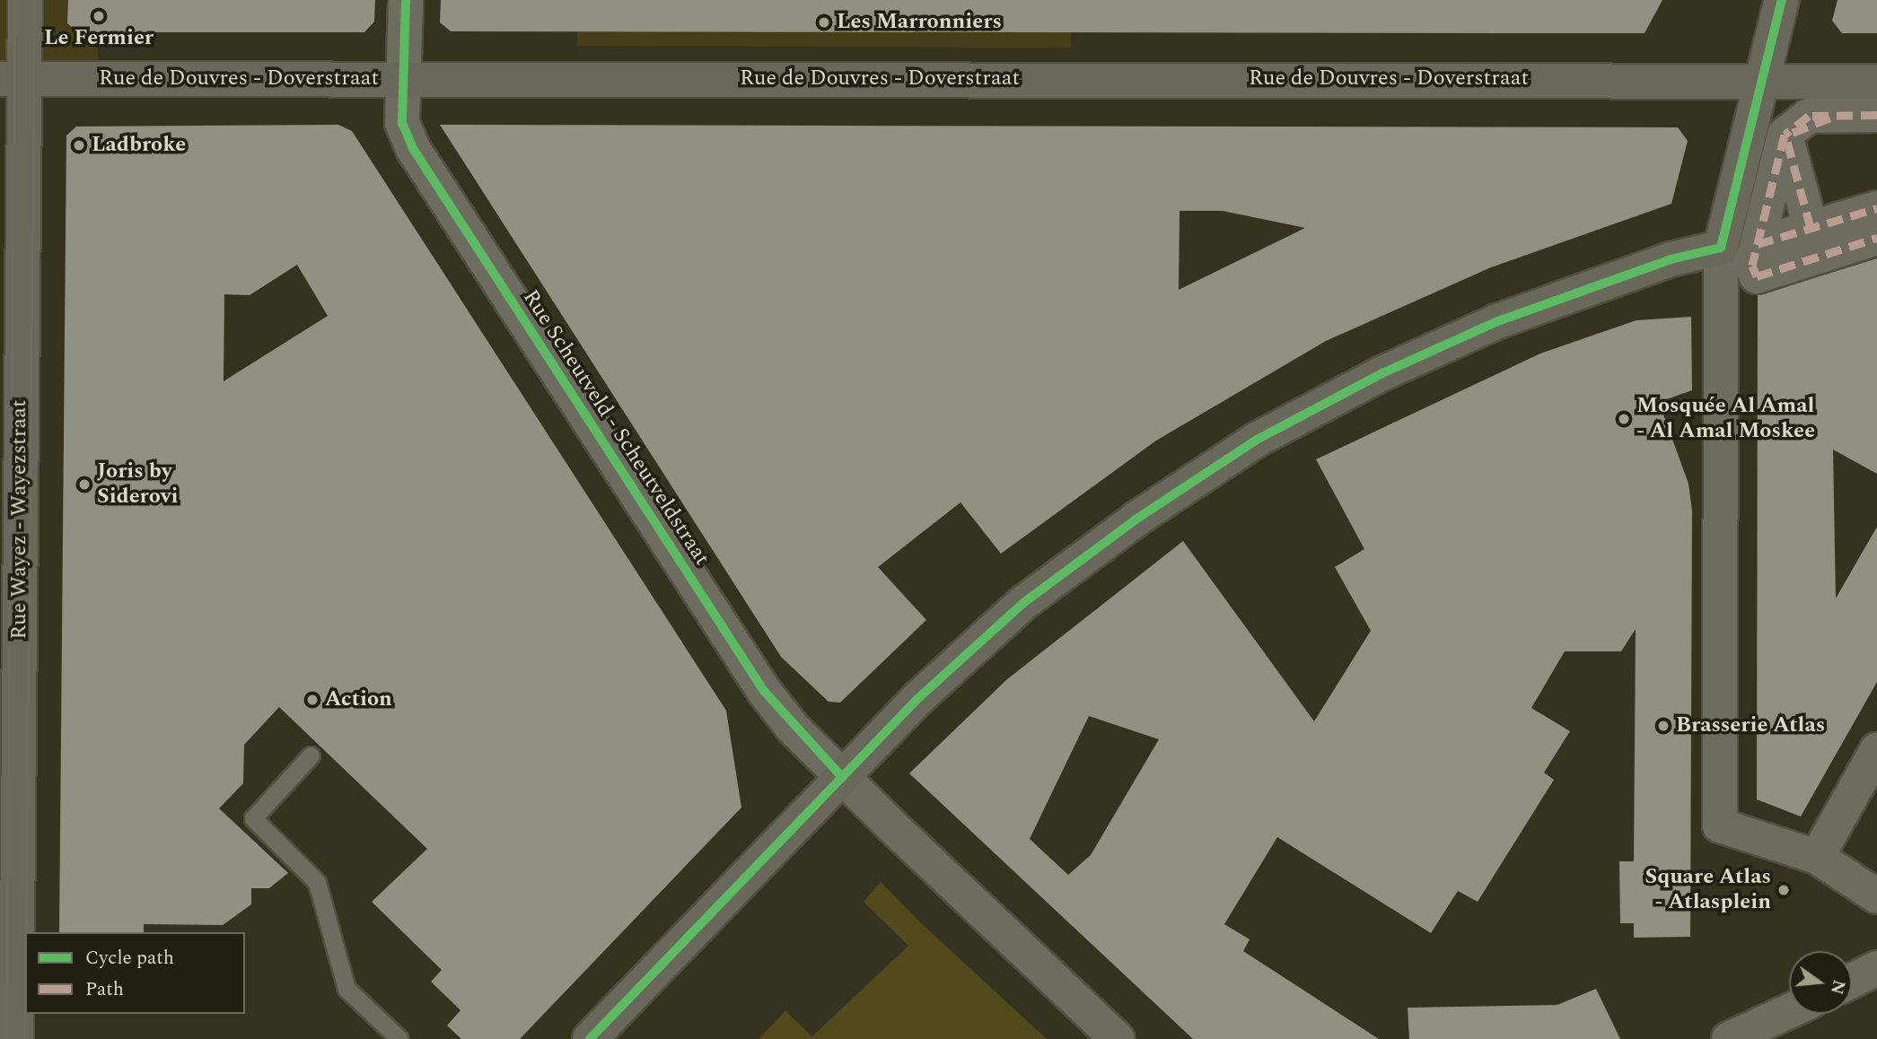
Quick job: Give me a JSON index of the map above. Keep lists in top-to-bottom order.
{
  "streets": {
    "street": ["Rue de Douvres - Doverstraat", "Rue Scheutveld - Scheutveldstraat", "Rue Wayez - Wayezstraat"]
  },
  "crossings": [
    ["Rue de Douvres - Doverstraat", "Rue Scheutveld - Scheutveldstraat"],
    ["Rue de Douvres - Doverstraat", "Rue Wayez - Wayezstraat"]
  ],
  "places": [
    "Le Fermier",
    "Les Marronniers",
    "Ladbroke",
    "Mosquée Al Amal - Al Amal Moskee",
    "Joris by Siderovi",
    "Action",
    "Brasserie Atlas",
    "Square Atlas - Atlasplein"
  ],
  "legend": ["Cycle path", "Path"],
  "north": "right"
}
